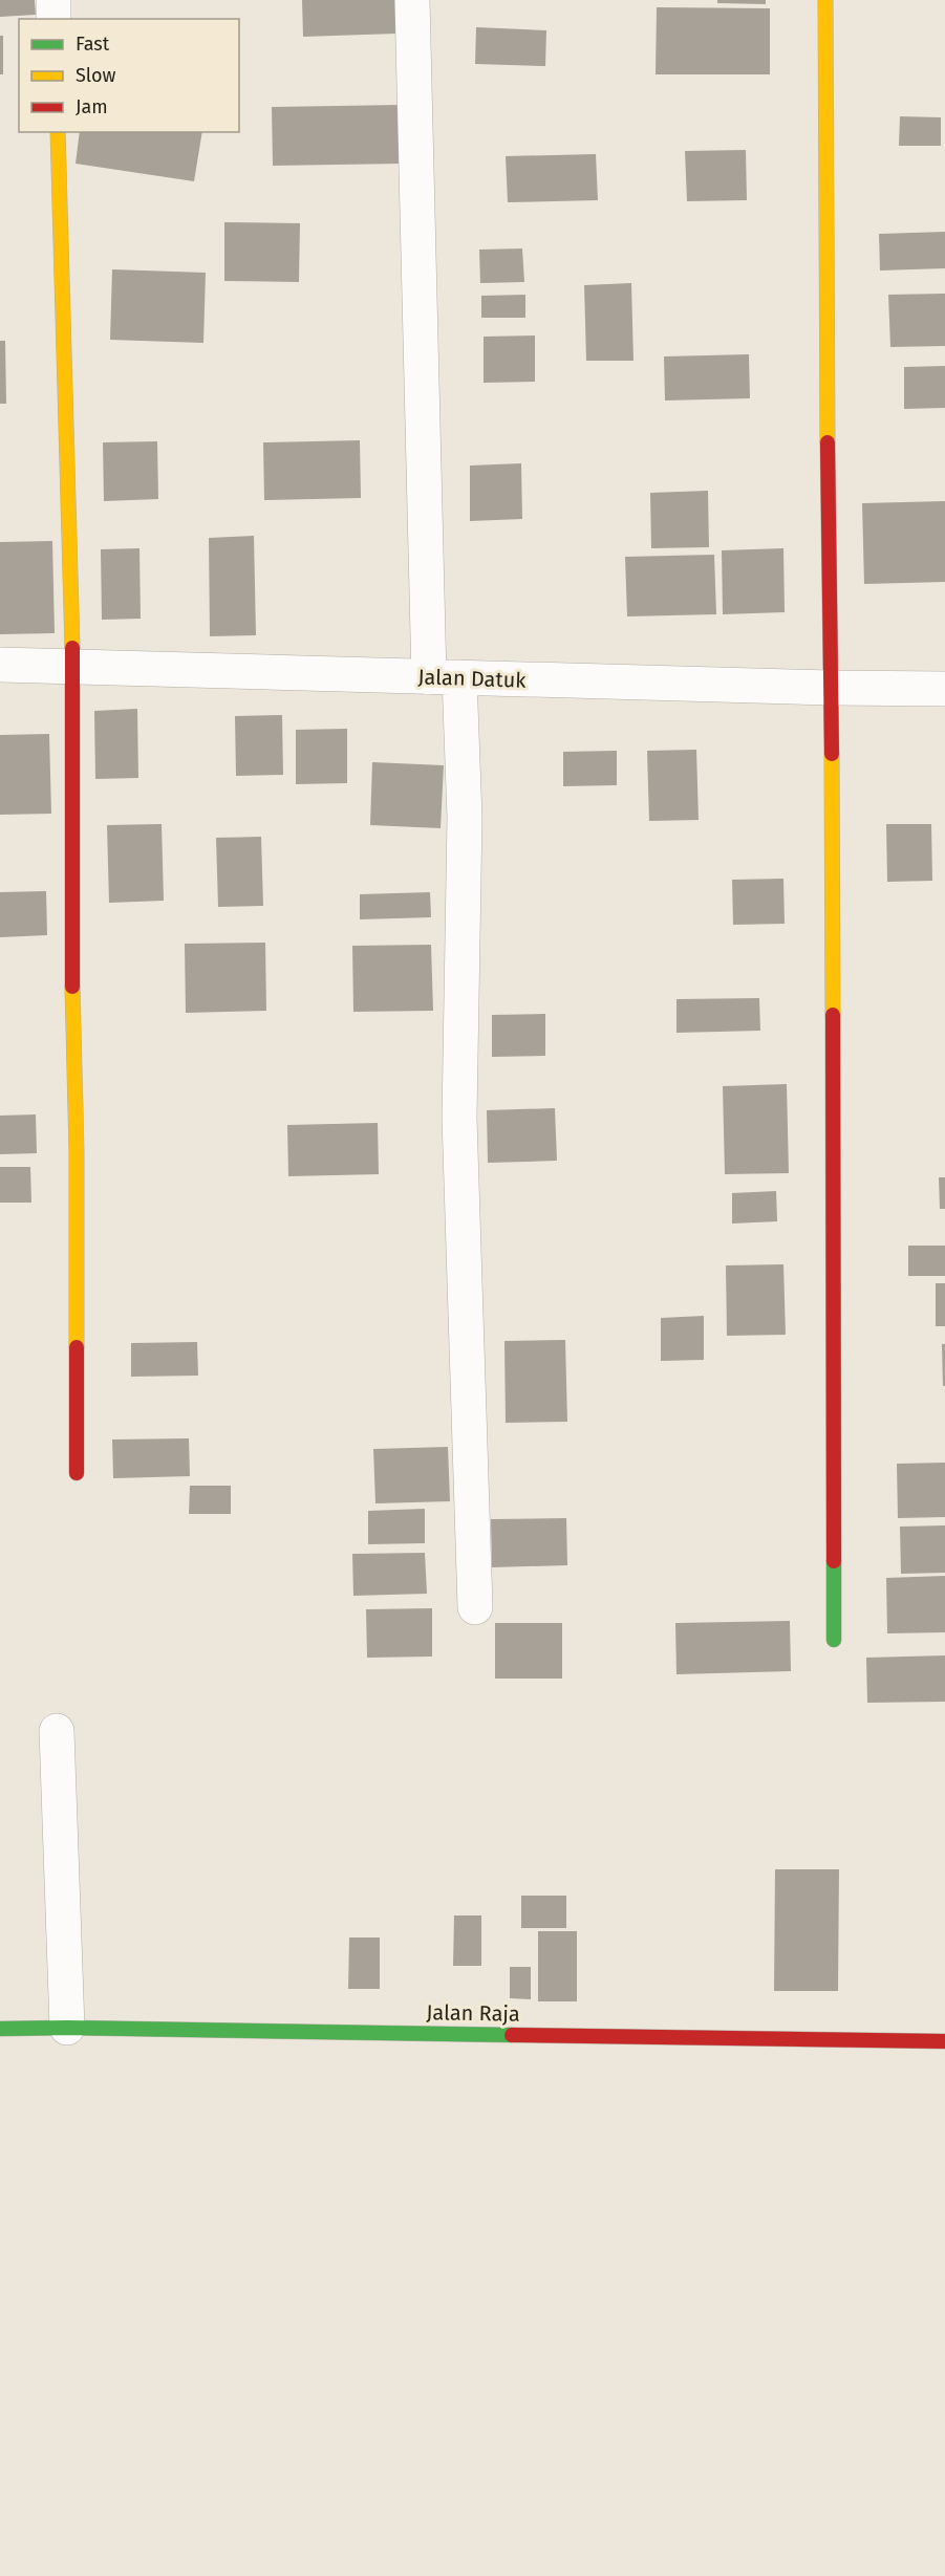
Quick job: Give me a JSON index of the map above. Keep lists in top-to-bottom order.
{
  "streets": {
    "street": ["Jalan Datuk", "Jalan Raja"]
  },
  "legend": ["Fast", "Slow", "Jam"]
}
